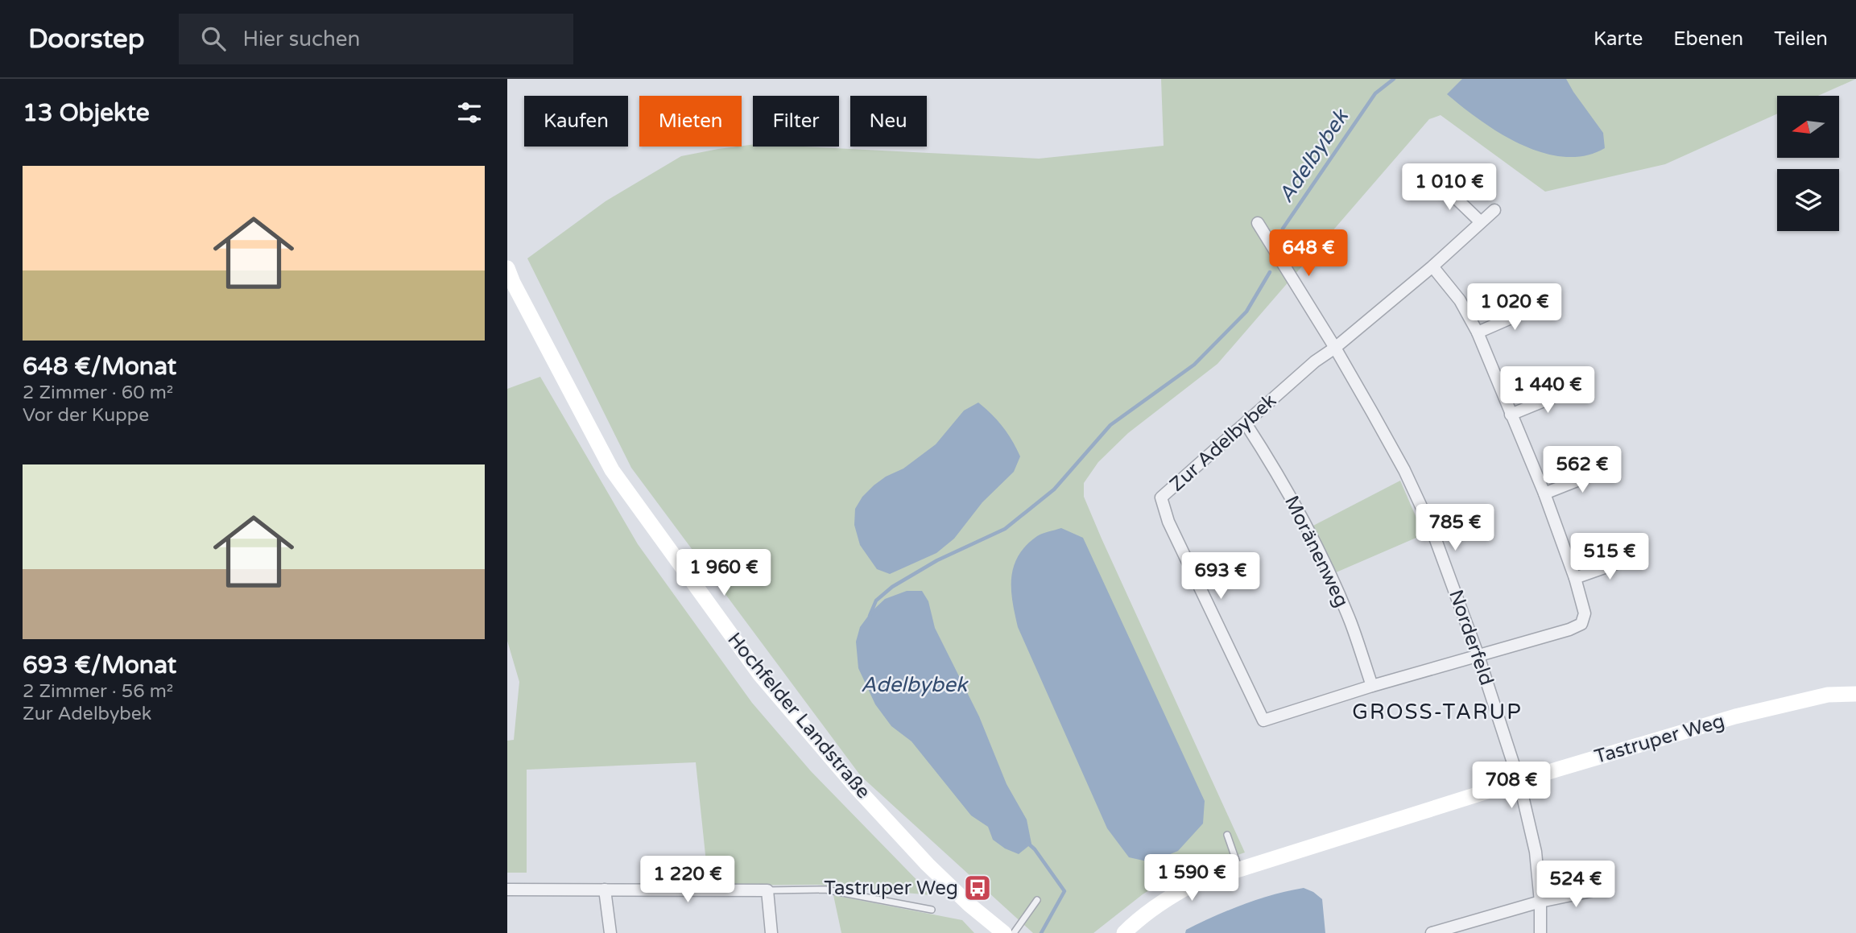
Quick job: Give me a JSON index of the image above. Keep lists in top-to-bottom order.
{
  "streets": {
    "main road": ["Hochfelder Landstraße", "Tastruper Weg"],
    "street": ["Zur Adelbybek", "Moränenweg", "Norderfeld"]
  },
  "crossings": [
    ["Zur Adelbybek", "Moränenweg"],
    ["Zur Adelbybek", "Norderfeld"],
    ["Norderfeld", "Tastruper Weg"]
  ],
  "districts": ["GROSS-TARUP"],
  "water": ["Adelbybek"],
  "places": {
    "bus stop": ["Tastruper Weg"]
  },
  "north": "left",
  "page": {
    "header": "Doorstep",
    "search": "Hier suchen",
    "nav": ["Karte", "Ebenen", "Teilen"],
    "heading": "13 Objekte",
    "chip": [
      "Kaufen",
      "Mieten",
      "Filter",
      "Neu"
    ],
    "list": [
      {
        "name": "648 €/Monat",
        "note": "2 Zimmer · 60 m² · Vor der Kuppe"
      },
      {
        "name": "693 €/Monat",
        "note": "2 Zimmer · 56 m² · Zur Adelbybek"
      }
    ],
    "price": [
      "1 010 €",
      "648 €",
      "1 020 €",
      "1 440 €",
      "562 €",
      "785 €",
      "515 €",
      "1 960 €",
      "693 €",
      "708 €",
      "1 590 €",
      "1 220 €",
      "524 €"
    ]
  }
}
